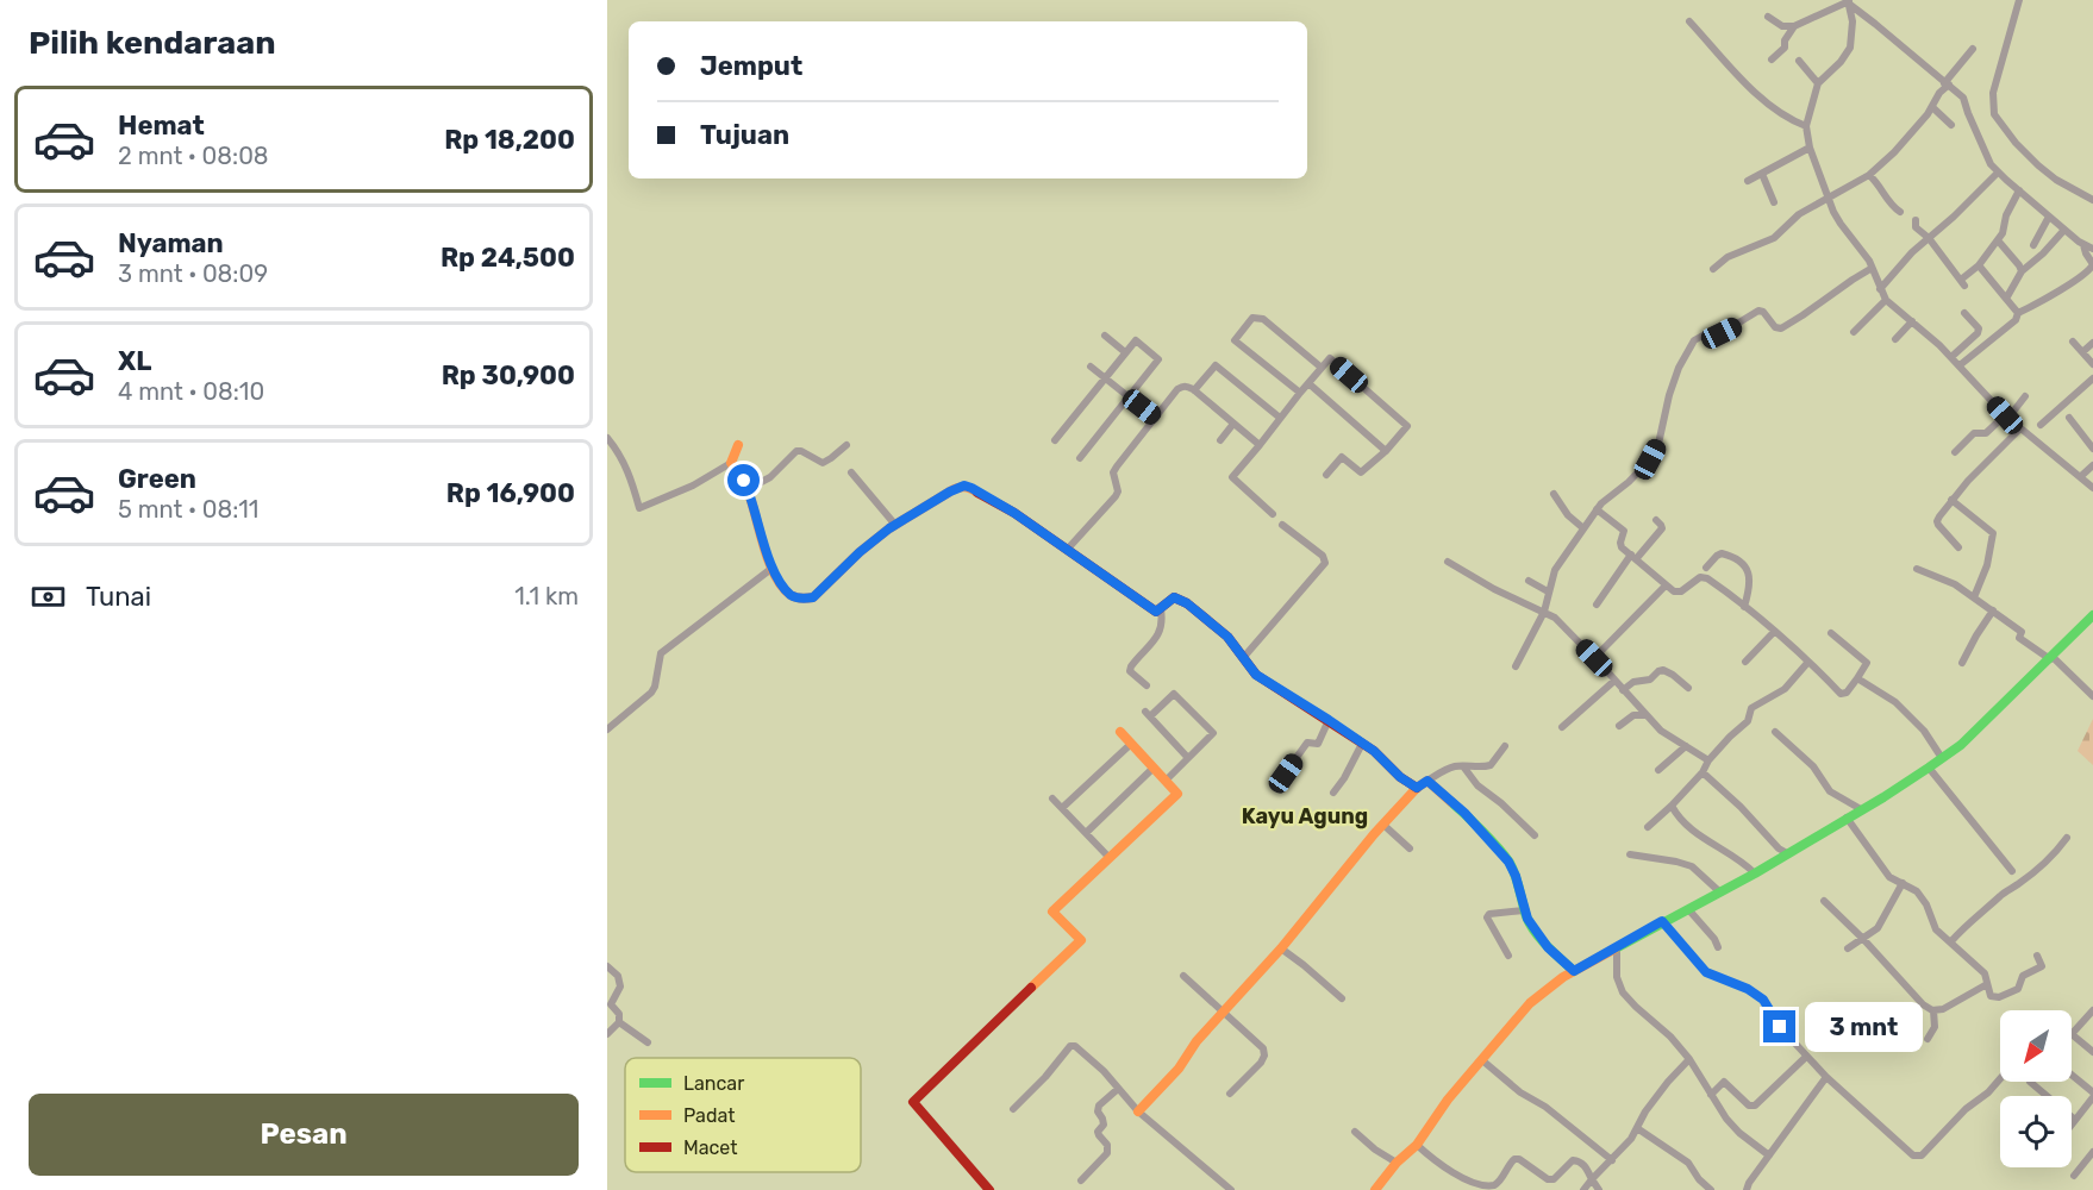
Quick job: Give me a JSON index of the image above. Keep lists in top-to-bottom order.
{
  "districts": ["Kayu Agung"],
  "legend": ["Lancar", "Padat", "Macet"],
  "north": "bottom left",
  "page": {
    "heading": "Pilih kendaraan",
    "banner": ["Jemput", "Tujuan"],
    "list": [
      {
        "name": "Hemat",
        "note": "2 mnt · 08:08",
        "value": "Rp 18,200"
      },
      {
        "name": "Nyaman",
        "note": "3 mnt · 08:09",
        "value": "Rp 24,500"
      },
      {
        "name": "XL",
        "note": "4 mnt · 08:10",
        "value": "Rp 30,900"
      },
      {
        "name": "Green",
        "note": "5 mnt · 08:11",
        "value": "Rp 16,900"
      }
    ],
    "pay": ["Tunai", "1.1 km"],
    "bubble": "3 mnt",
    "buttons": "Pesan"
  }
}
